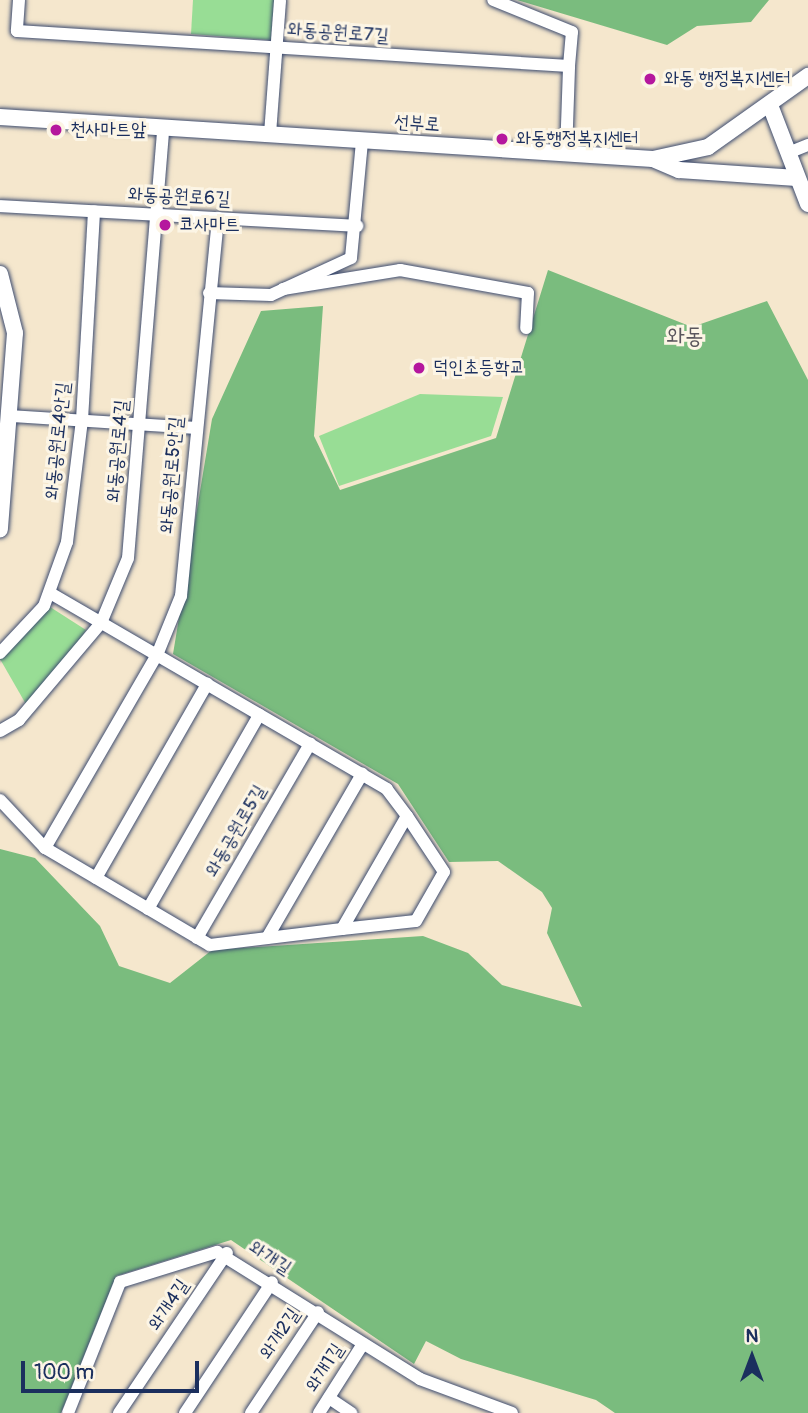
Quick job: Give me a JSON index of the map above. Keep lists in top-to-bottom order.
{
  "streets": {
    "main road": ["선부로"],
    "street": [
      "와동공원로7길",
      "와동공원로6길",
      "와동공원로4안길",
      "와동공원로4길",
      "와동공원로5안길",
      "와동공원로5길",
      "와개길",
      "와개4길",
      "와개2길",
      "와개1길"
    ]
  },
  "crossings": [
    ["선부로", "와동공원로4길"],
    ["와동공원로6길", "와동공원로4안길"],
    ["와동공원로6길", "와동공원로4길"],
    ["와동공원로6길", "와동공원로5안길"],
    ["와개길", "와개4길"],
    ["와개길", "와개2길"],
    ["와개길", "와개1길"]
  ],
  "districts": ["와동"],
  "places": [
    "와동 행정복지센터",
    "천사마트앞",
    "와동행정복지센터",
    "코사마트",
    "덕인초등학교"
  ],
  "scale_bar": "100 m",
  "north": "top"
}
